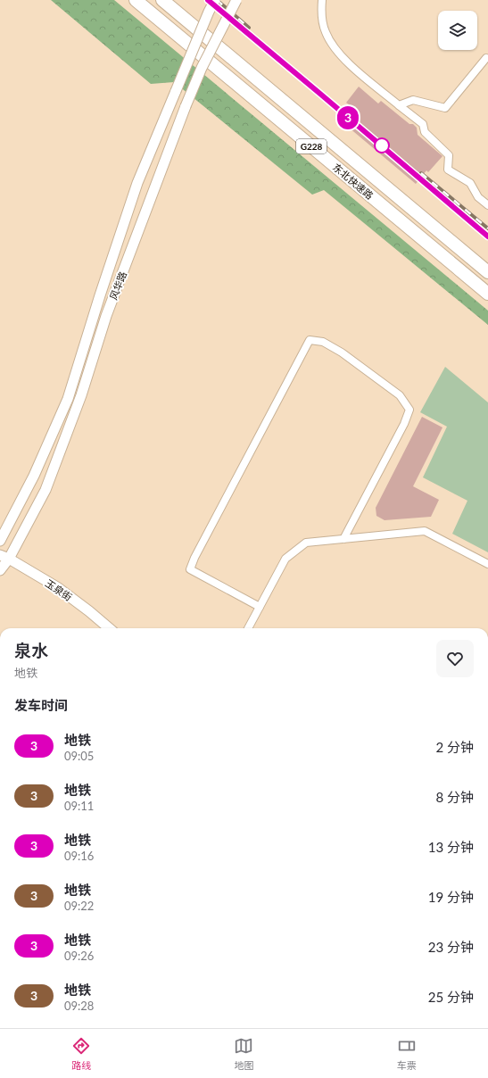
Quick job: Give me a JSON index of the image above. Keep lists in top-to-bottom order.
{
  "streets": {
    "highway": ["G228", "东北快速路"],
    "street": ["风华路", "玉泉街"]
  },
  "crossings": [
    ["风华路", "玉泉街"]
  ],
  "lines": ["metro line 3"],
  "page": {
    "on_map": "3",
    "heading": [
      ["泉水", "地铁"],
      "发车时间"
    ],
    "list": [
      {
        "mark": "3",
        "name": "地铁",
        "note": "09:05",
        "value": "2 分钟"
      },
      {
        "mark": "3",
        "name": "地铁",
        "note": "09:11",
        "value": "8 分钟"
      },
      {
        "mark": "3",
        "name": "地铁",
        "note": "09:16",
        "value": "13 分钟"
      },
      {
        "mark": "3",
        "name": "地铁",
        "note": "09:22",
        "value": "19 分钟"
      },
      {
        "mark": "3",
        "name": "地铁",
        "note": "09:26",
        "value": "23 分钟"
      },
      {
        "mark": "3",
        "name": "地铁",
        "note": "09:28",
        "value": "25 分钟"
      }
    ],
    "tabs": ["路线", "地图", "车票"]
  }
}
